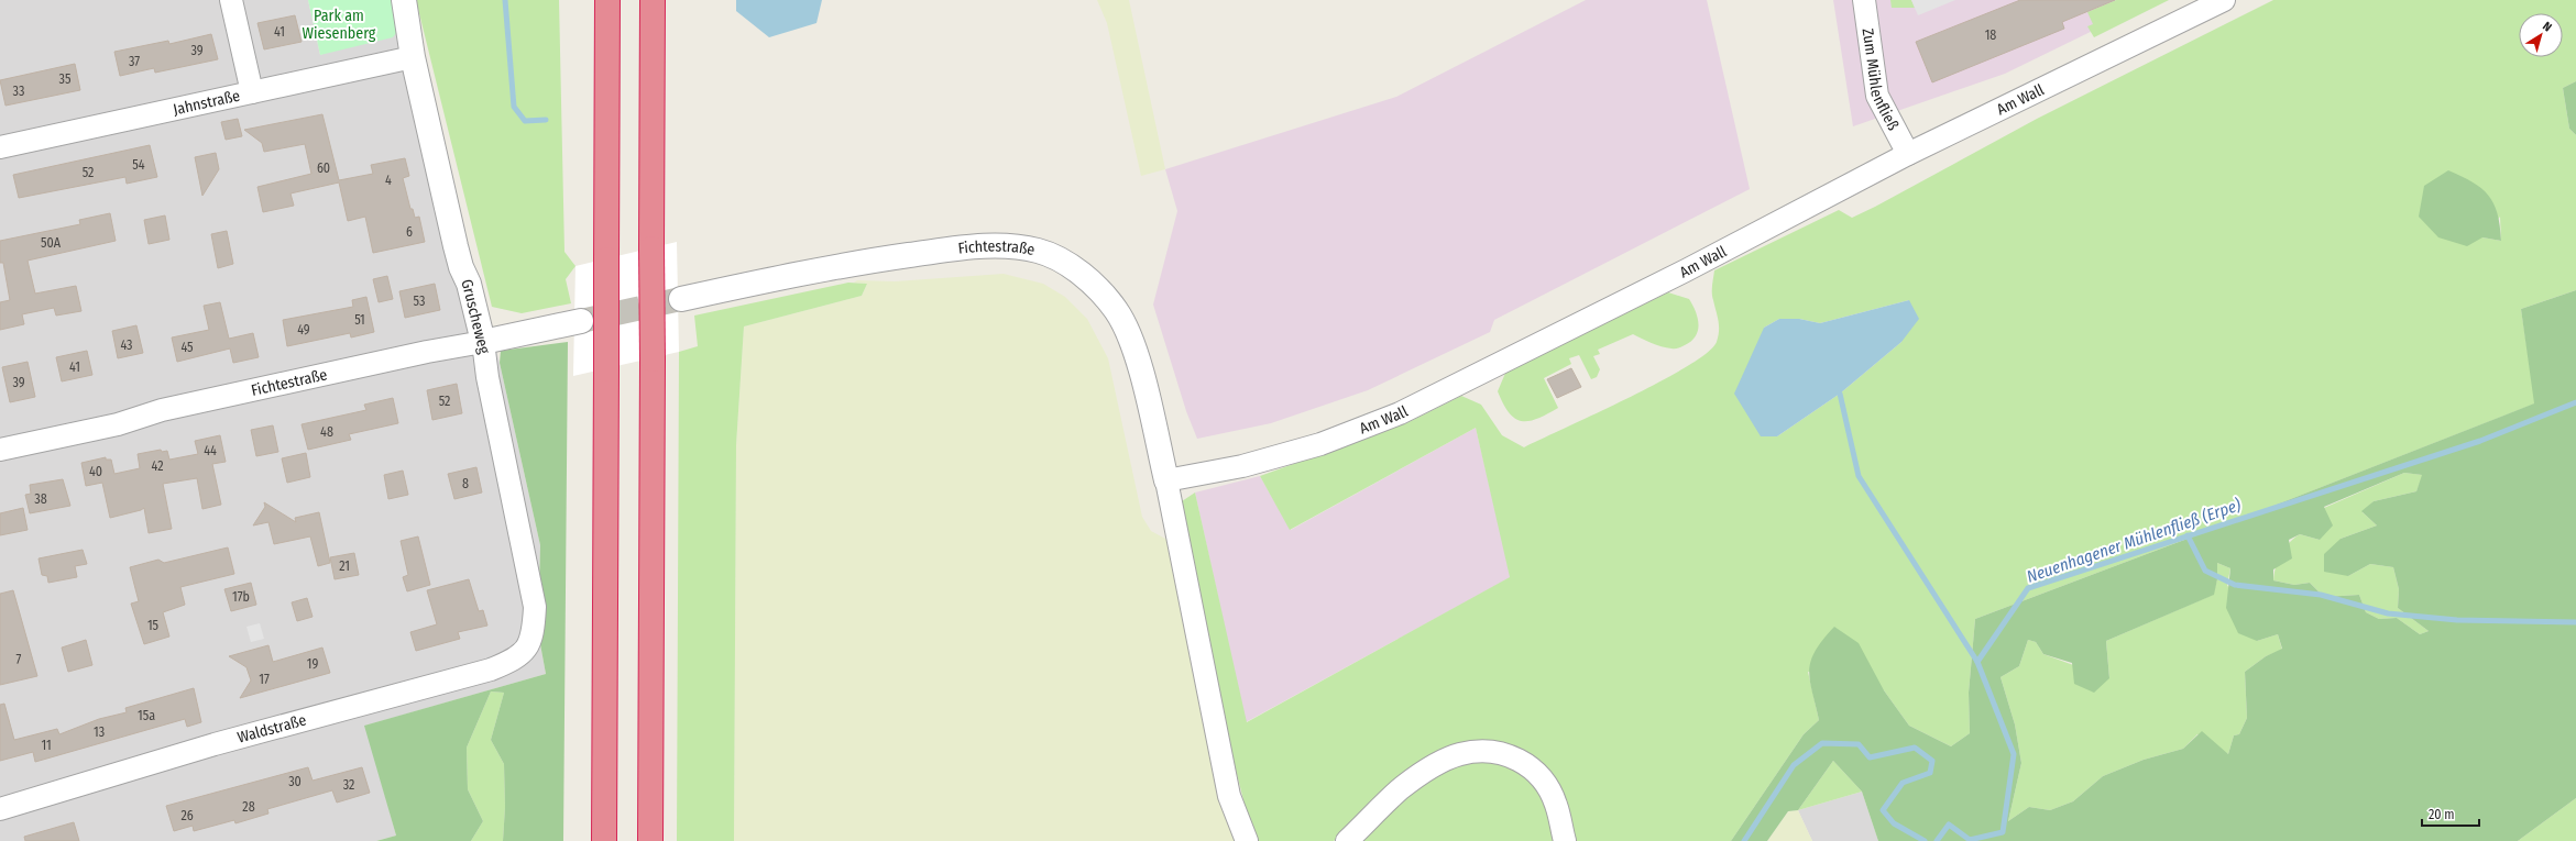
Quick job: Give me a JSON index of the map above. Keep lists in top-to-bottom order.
{
  "streets": {
    "street": [
      "Zum Mühlenfließ",
      "Am Wall",
      "Jahnstraße",
      "Fichtestraße",
      "Gruscheweg",
      "Waldstraße"
    ]
  },
  "crossings": [
    ["Zum Mühlenfließ", "Am Wall"],
    ["Am Wall", "Fichtestraße"],
    ["Jahnstraße", "Gruscheweg"],
    ["Fichtestraße", "Gruscheweg"],
    ["Gruscheweg", "Waldstraße"]
  ],
  "water": ["Neuenhagener Mühlenfließ (Erpe)"],
  "parks": ["Park am Wiesenberg"],
  "house_numbers": [
    "41",
    "18",
    "39",
    "37",
    "35",
    "33",
    "54",
    "60",
    "52",
    "4",
    "6",
    "50A",
    "53",
    "51",
    "49",
    "43",
    "45",
    "41",
    "39",
    "52",
    "48",
    "44",
    "42",
    "40",
    "8",
    "38",
    "21",
    "17b",
    "15",
    "7",
    "19",
    "17",
    "15a",
    "13",
    "11",
    "30",
    "32",
    "28",
    "26"
  ],
  "scale_bar": "20 m",
  "north": "top right"
}
